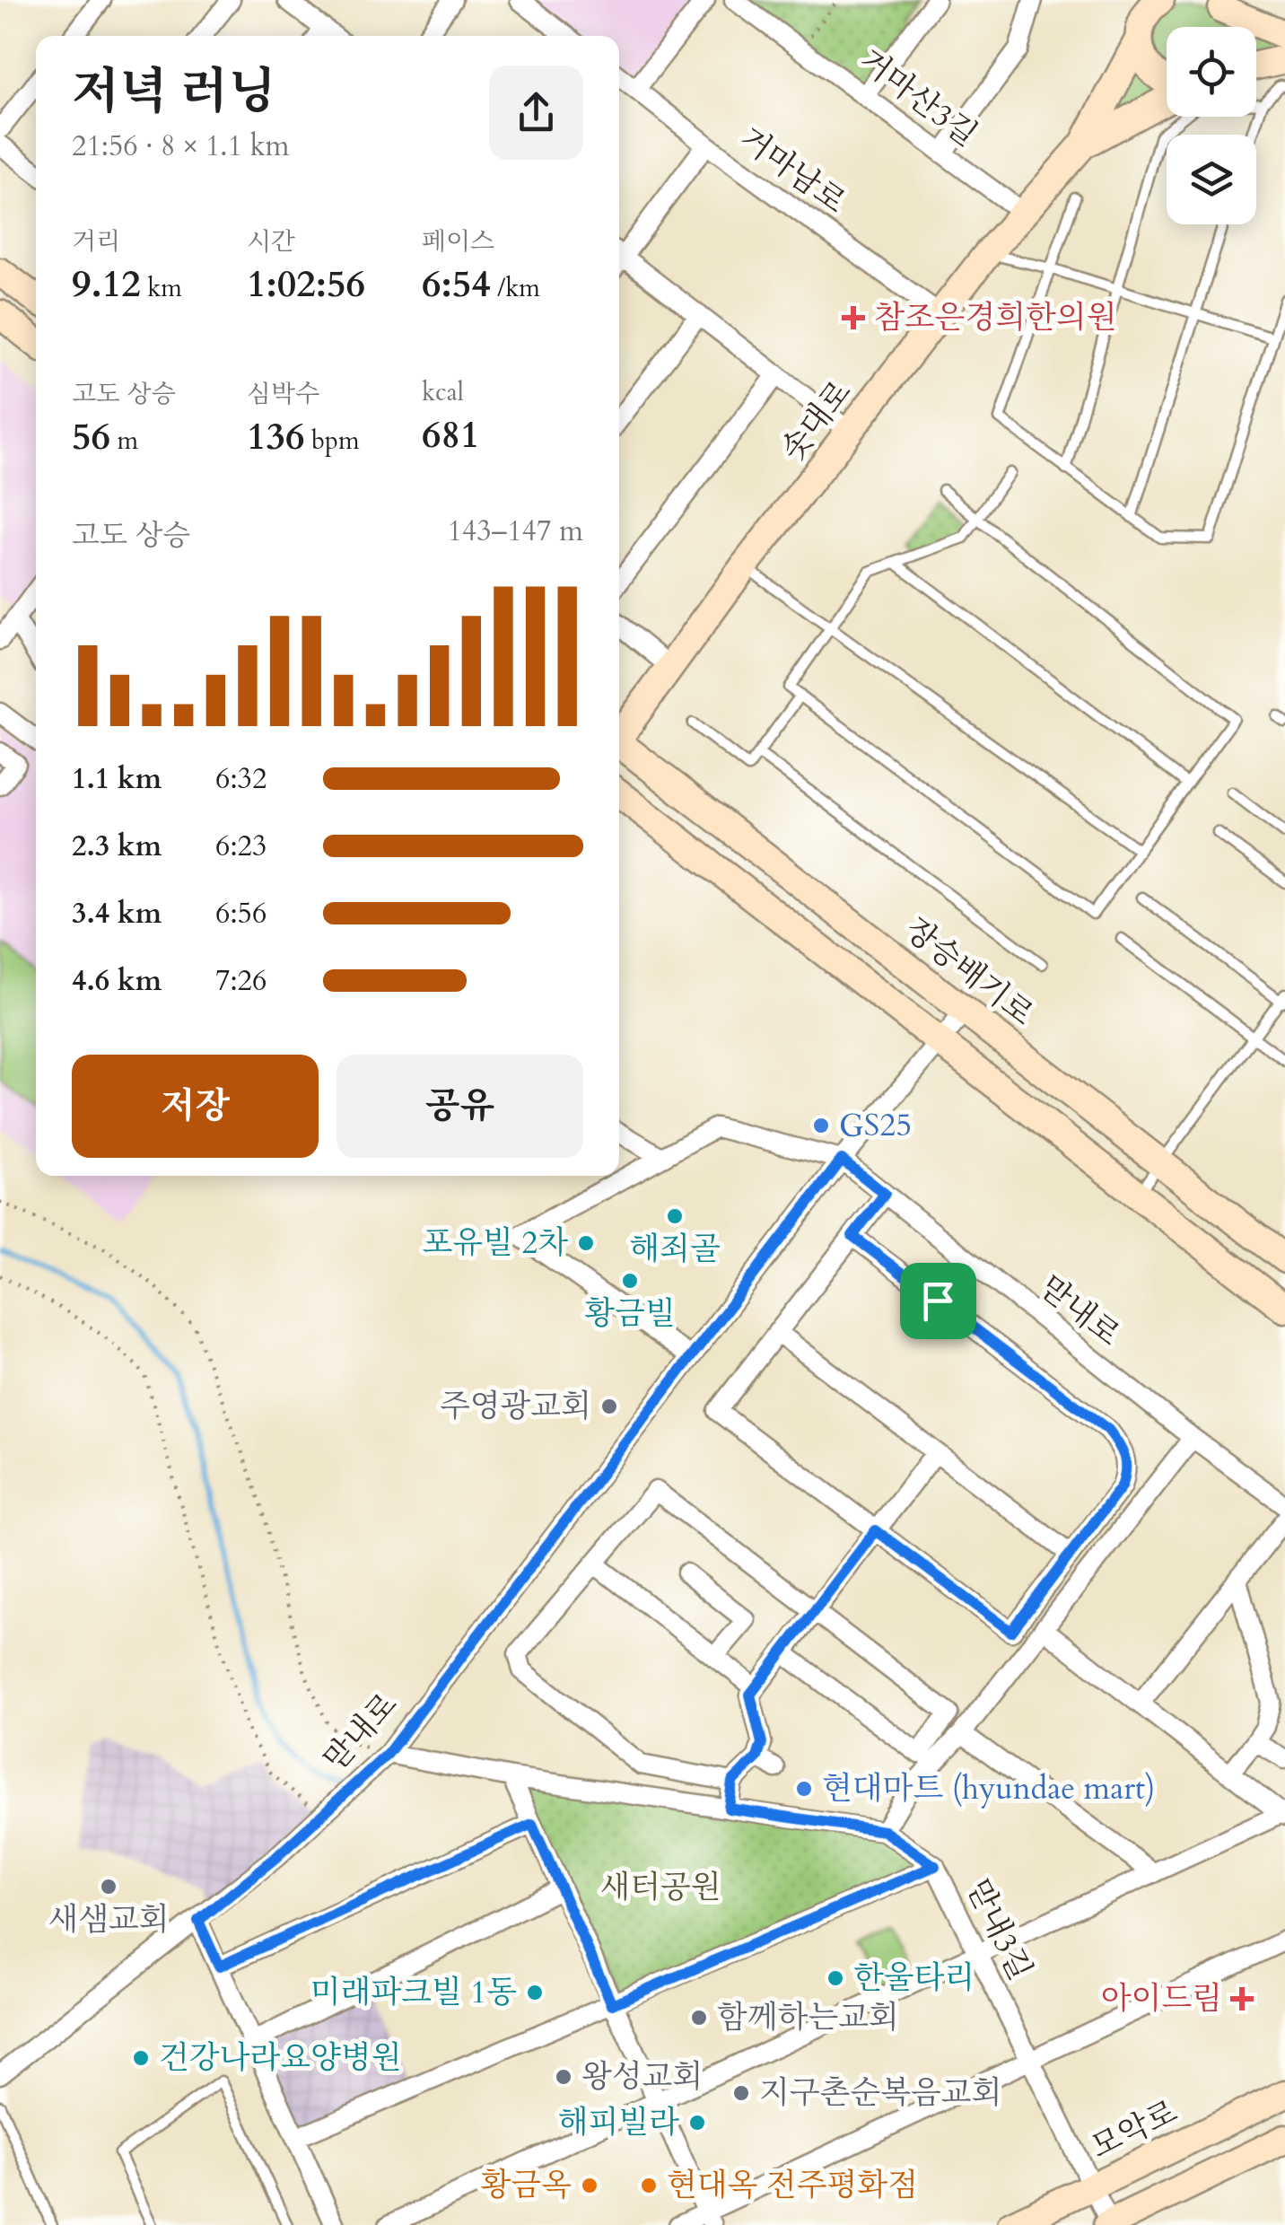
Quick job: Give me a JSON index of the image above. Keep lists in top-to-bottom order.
{
  "streets": {
    "street": [
      "거마산3길",
      "거마남로",
      "솟대로",
      "장승배기로",
      "맏내로",
      "맏내3길",
      "모악로"
    ]
  },
  "crossings": [
    ["거마산3길", "솟대로"],
    ["거마남로", "솟대로"],
    ["장승배기로", "맏내로"],
    ["맏내로", "맏내3길"],
    ["맏내3길", "모악로"]
  ],
  "parks": ["새터공원"],
  "places": {
    "health": ["참조은경희한의원", "아이드림"],
    "other": [
      "GS25",
      "해죄골",
      "포유빌 2차",
      "황금빌",
      "주영광교회",
      "현대마트 (hyundae mart)",
      "새샘교회",
      "한울타리",
      "미래파크빌 1동",
      "함께하는교회",
      "건강나라요양병원",
      "왕성교회",
      "지구촌순복음교회",
      "해피빌라",
      "황금옥",
      "현대옥 전주평화점"
    ]
  },
  "page": {
    "heading": ["저녁 러닝", "21:56 · 8 × 1.1 km"],
    "stats": [
      ["거리", "9.12 km"],
      ["시간", "1:02:56"],
      ["페이스", "6:54 /km"],
      ["고도 상승", "56 m"],
      ["심박수", "136 bpm"],
      ["kcal", "681"]
    ],
    "chart": ["고도 상승", "143–147 m"],
    "list": [
      {
        "name": "1.1 km",
        "note": "6:32"
      },
      {
        "name": "2.3 km",
        "note": "6:23"
      },
      {
        "name": "3.4 km",
        "note": "6:56"
      },
      {
        "name": "4.6 km",
        "note": "7:26"
      }
    ],
    "buttons": ["저장", "공유"]
  }
}
